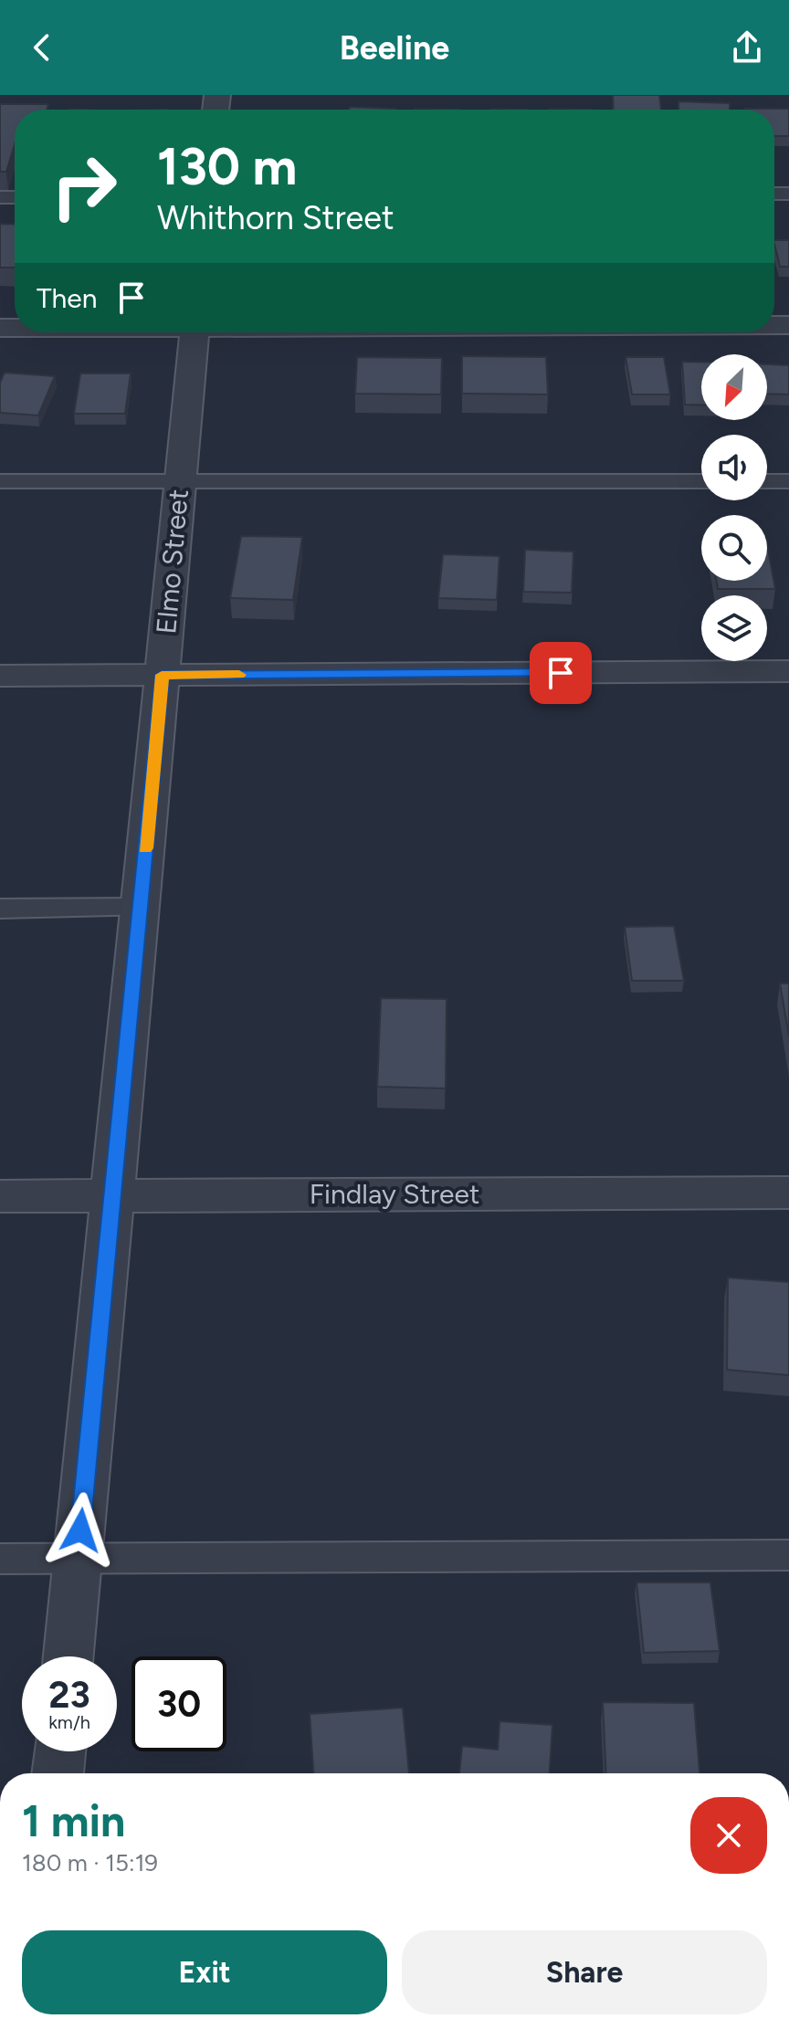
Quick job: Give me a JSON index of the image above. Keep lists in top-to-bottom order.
{
  "streets": {
    "street": ["Elmo Street", "Findlay Street"]
  },
  "crossings": [
    ["Elmo Street", "Findlay Street"]
  ],
  "north": "bottom left",
  "page": {
    "header": "Beeline",
    "turn": ["130 m", "Whithorn Street"],
    "then": "Then",
    "speed": "23 km/h",
    "limit": "30",
    "heading": ["1 min", "180 m · 15:19"],
    "buttons": ["Exit", "Share"]
  }
}
